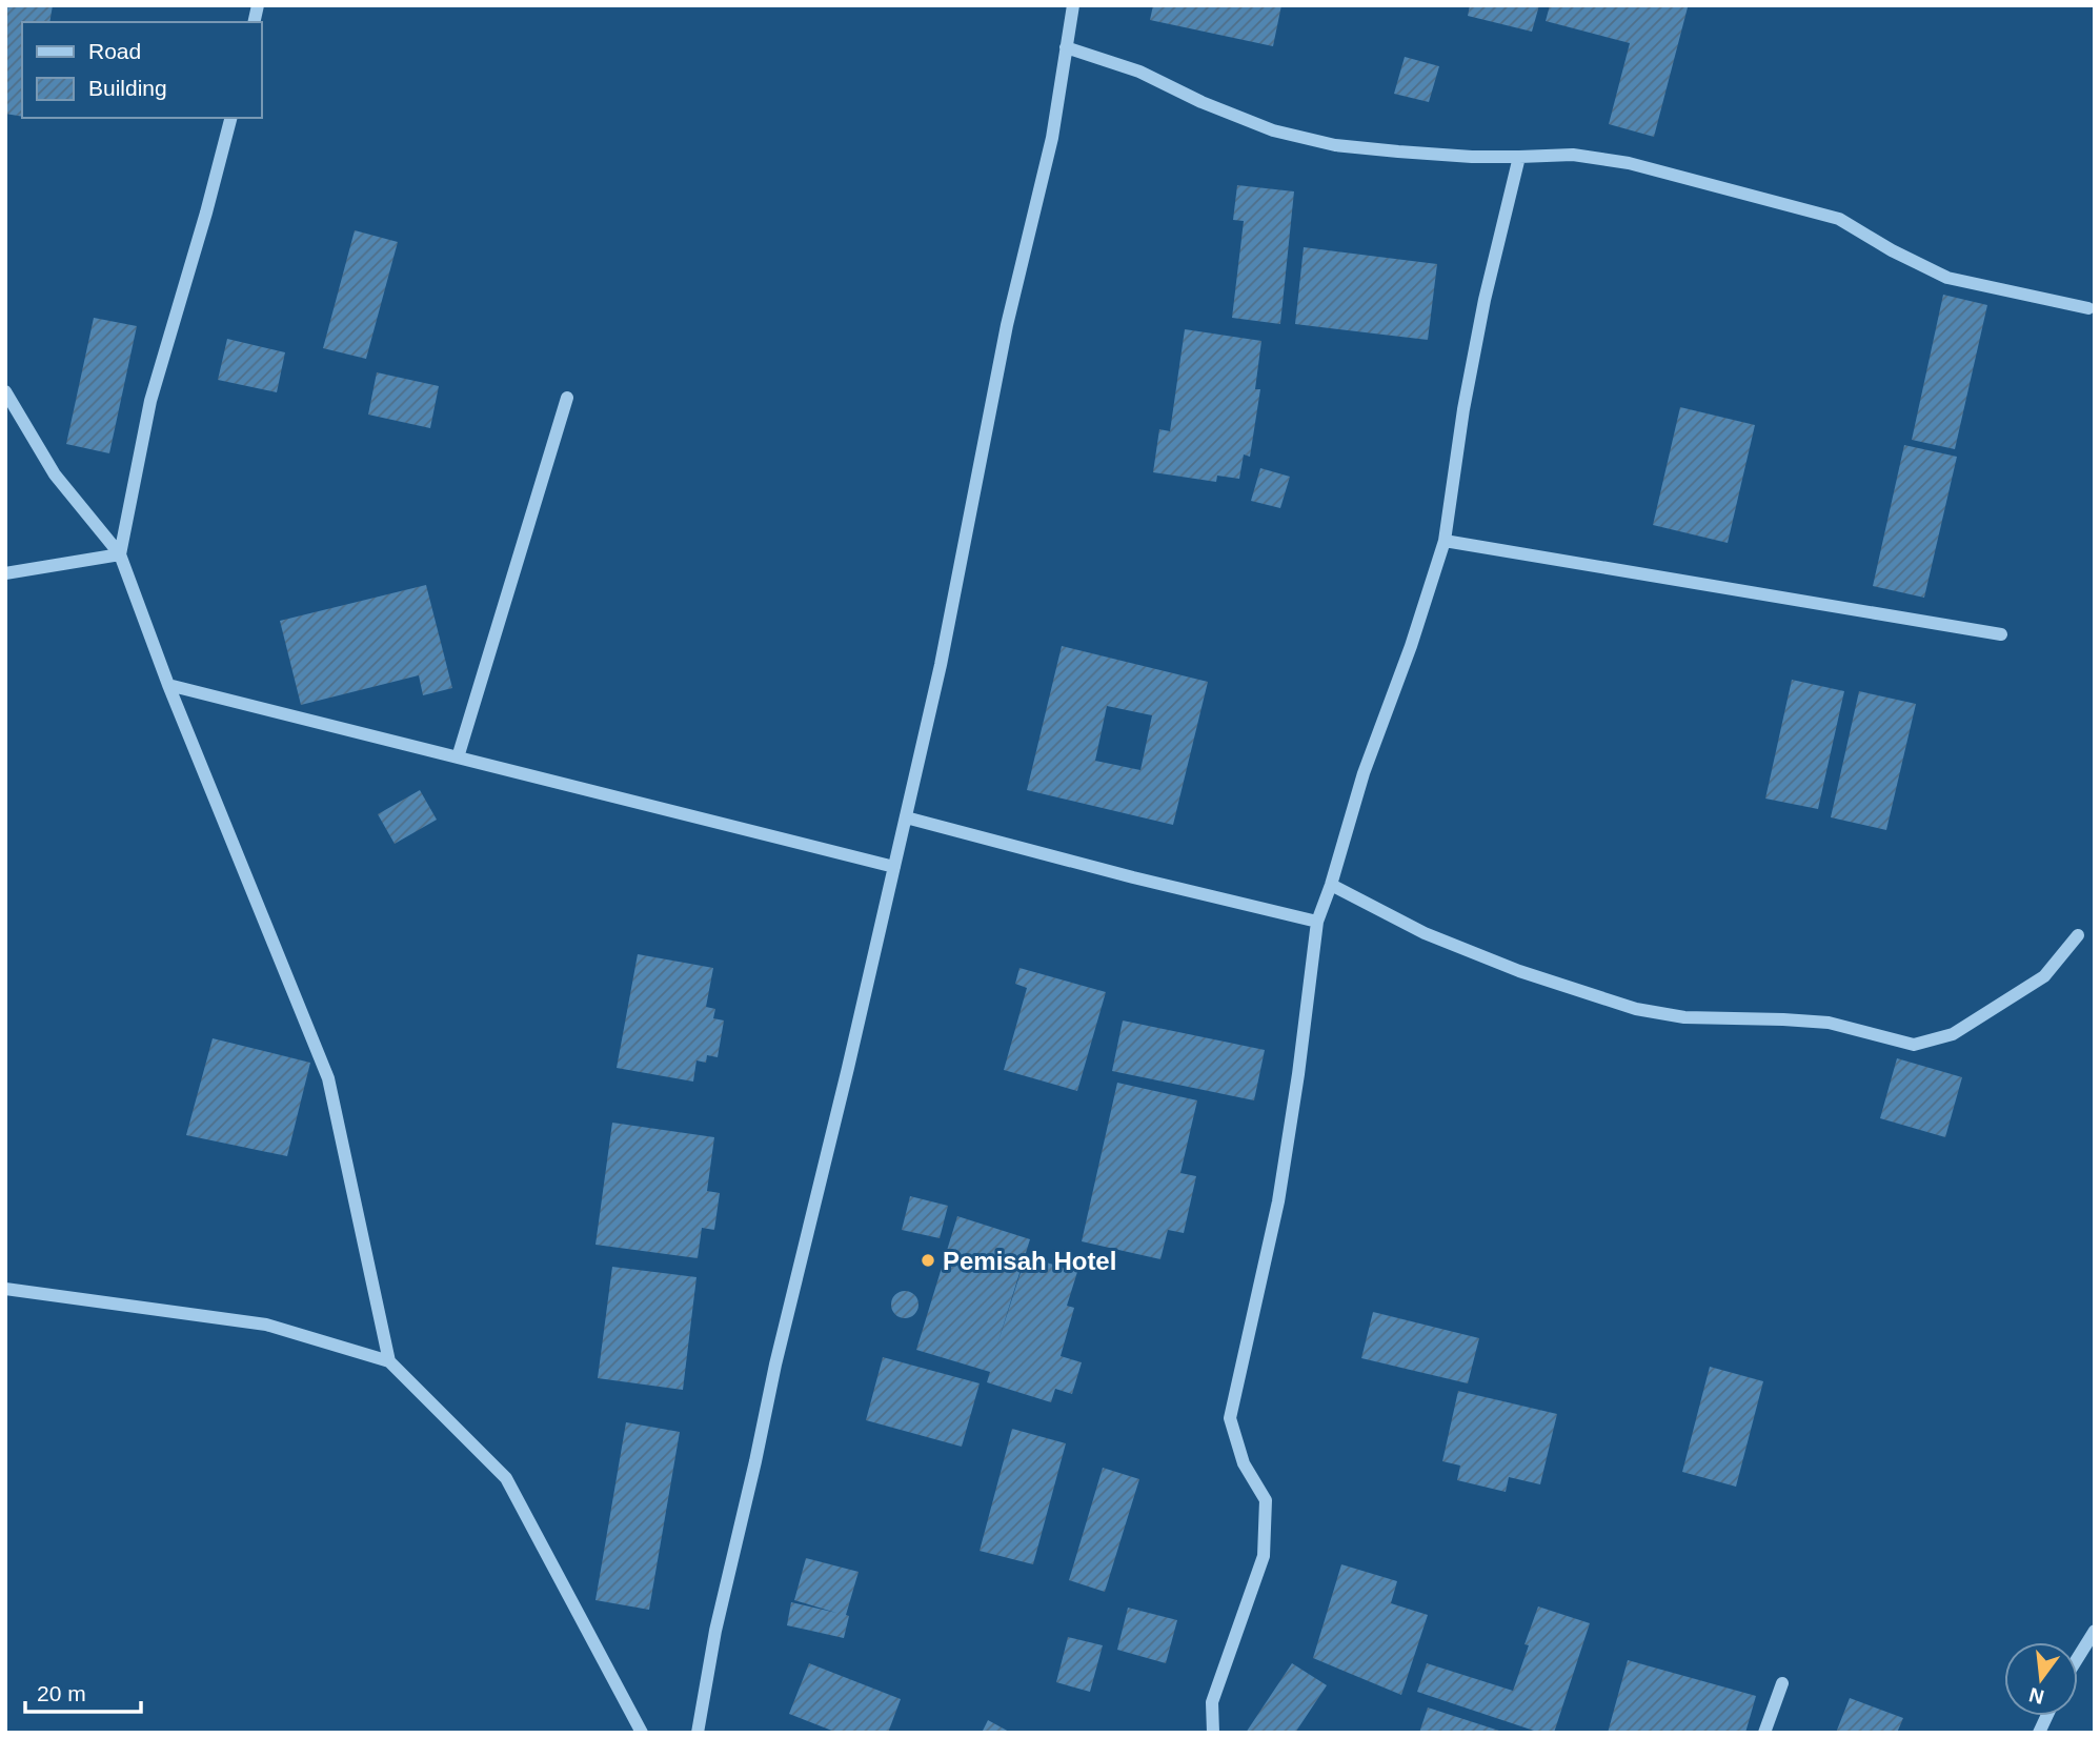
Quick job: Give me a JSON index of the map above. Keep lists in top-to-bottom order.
{
  "places": ["Pemisah Hotel"],
  "legend": ["Road", "Building"],
  "scale_bar": "20 m",
  "north": "bottom"
}
